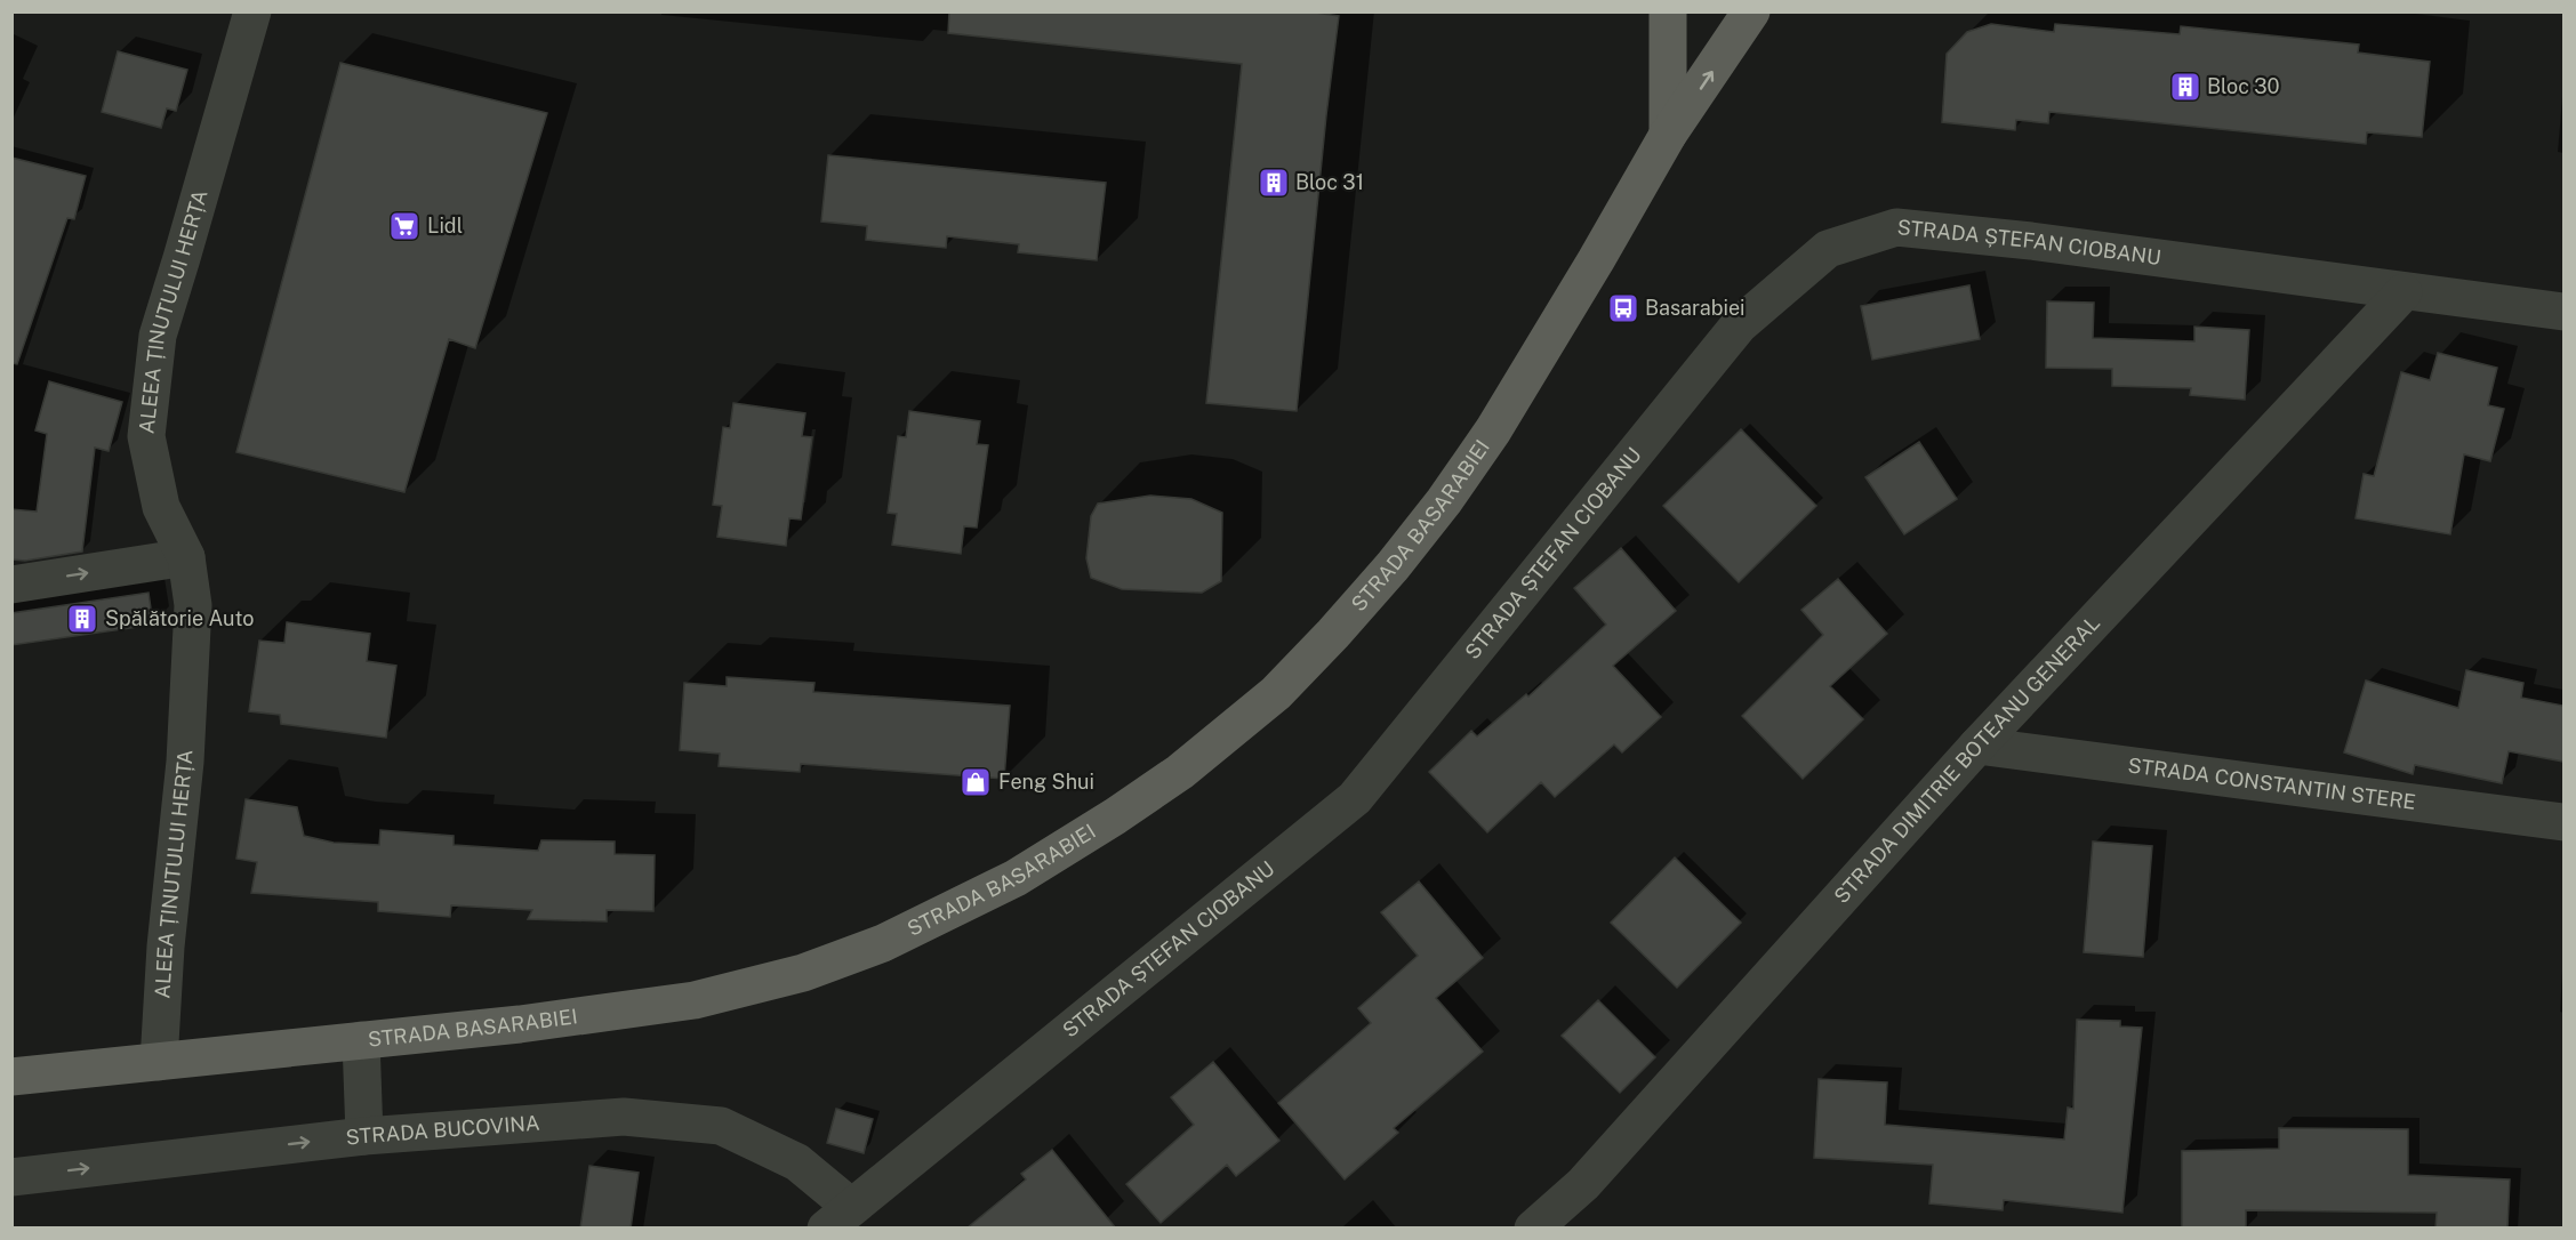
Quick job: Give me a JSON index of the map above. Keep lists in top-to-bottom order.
{
  "streets": {
    "main road": ["STRADA BASARABIEI"],
    "street": [
      "STRADA ȘTEFAN CIOBANU",
      "ALEEA ȚINUTULUI HERȚA",
      "STRADA DIMITRIE BOTEANU GENERAL",
      "STRADA CONSTANTIN STERE",
      "STRADA BUCOVINA"
    ]
  },
  "crossings": [
    ["STRADA ȘTEFAN CIOBANU", "STRADA DIMITRIE BOTEANU GENERAL"],
    ["STRADA ȘTEFAN CIOBANU", "STRADA BUCOVINA"],
    ["ALEEA ȚINUTULUI HERȚA", "STRADA BASARABIEI"],
    ["STRADA DIMITRIE BOTEANU GENERAL", "STRADA CONSTANTIN STERE"]
  ],
  "one_way": ["STRADA BUCOVINA"],
  "places": {
    "building": ["Bloc 30", "Bloc 31", "Spălătorie Auto"],
    "supermarket": ["Lidl"],
    "bus stop": ["Basarabiei"],
    "shop": ["Feng Shui"]
  }
}
